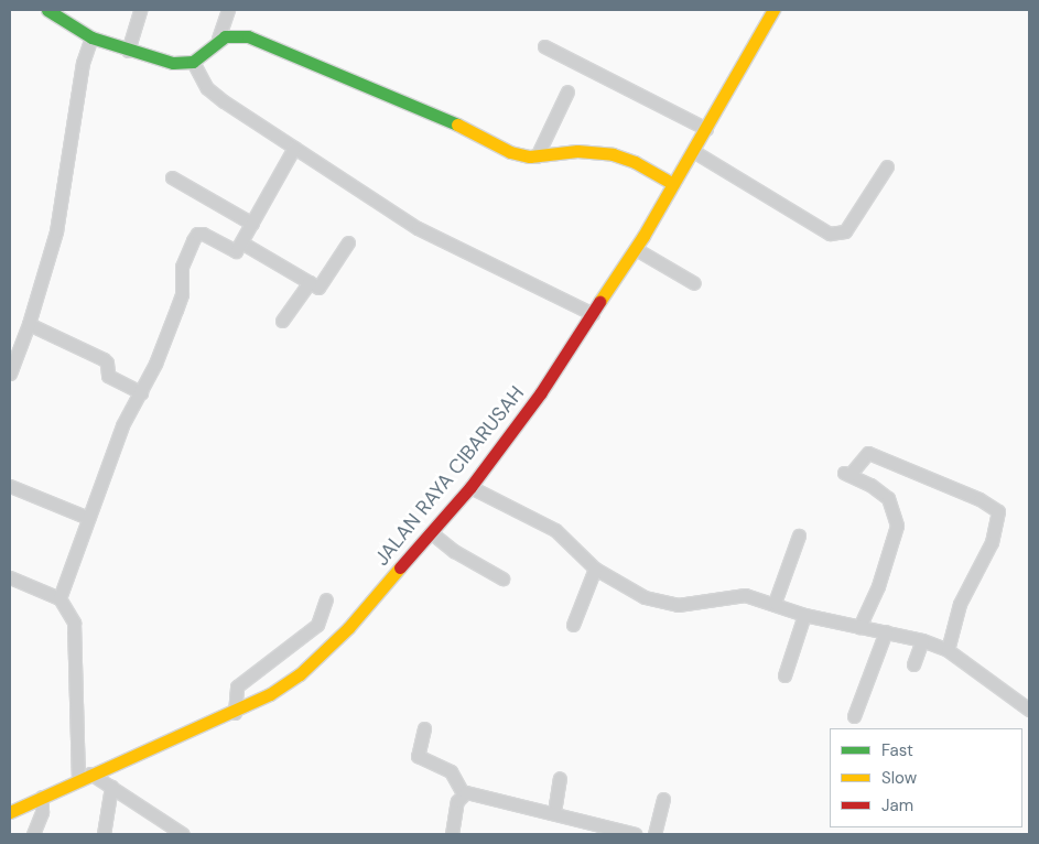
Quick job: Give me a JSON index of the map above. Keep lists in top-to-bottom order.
{
  "streets": {
    "main road": ["JALAN RAYA CIBARUSAH"]
  },
  "legend": ["Fast", "Slow", "Jam"]
}
